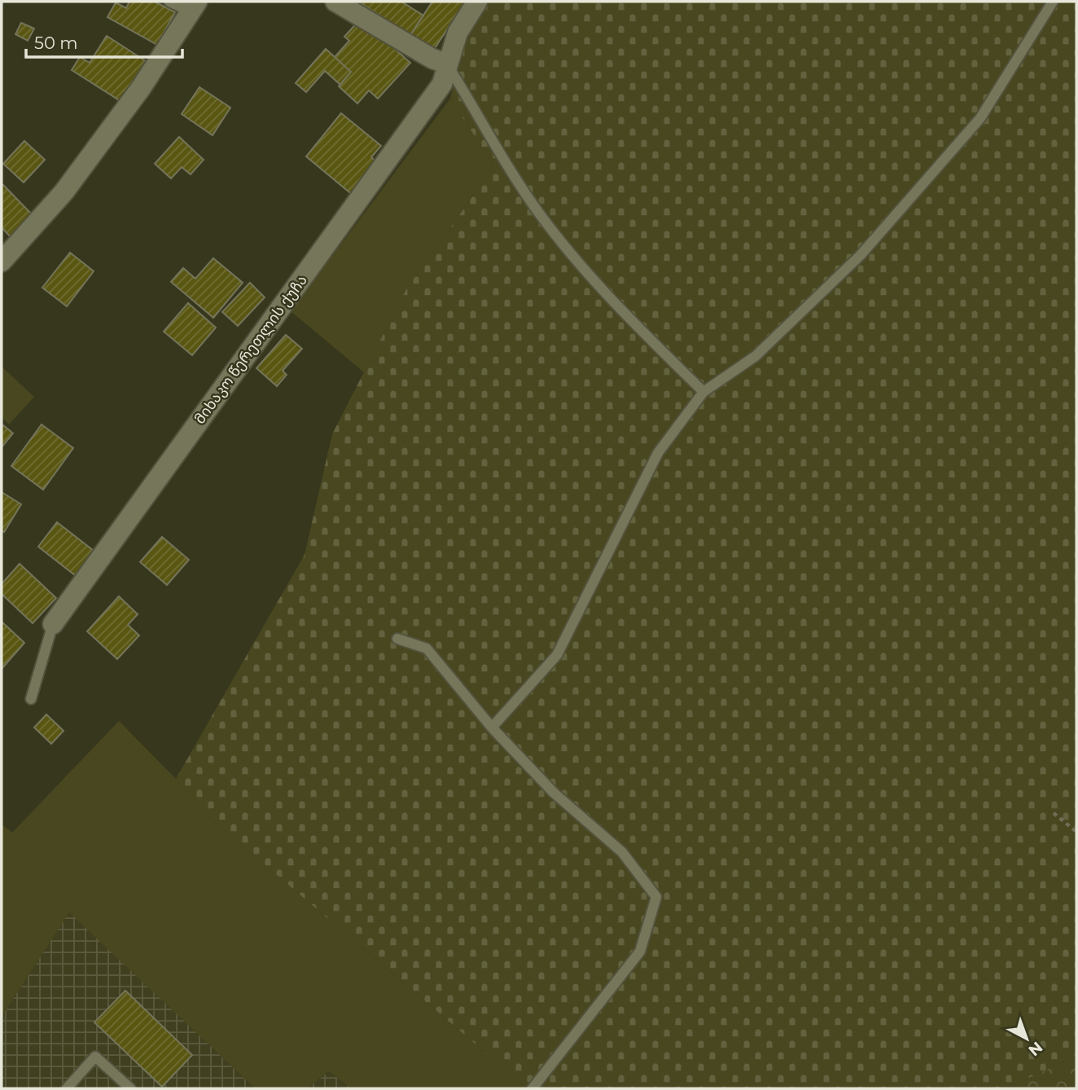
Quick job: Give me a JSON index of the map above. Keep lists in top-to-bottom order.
{
  "streets": {
    "street": ["მიხაკო წერეთლის ქუჩა"]
  },
  "scale_bar": "50 m",
  "north": "bottom right"
}
